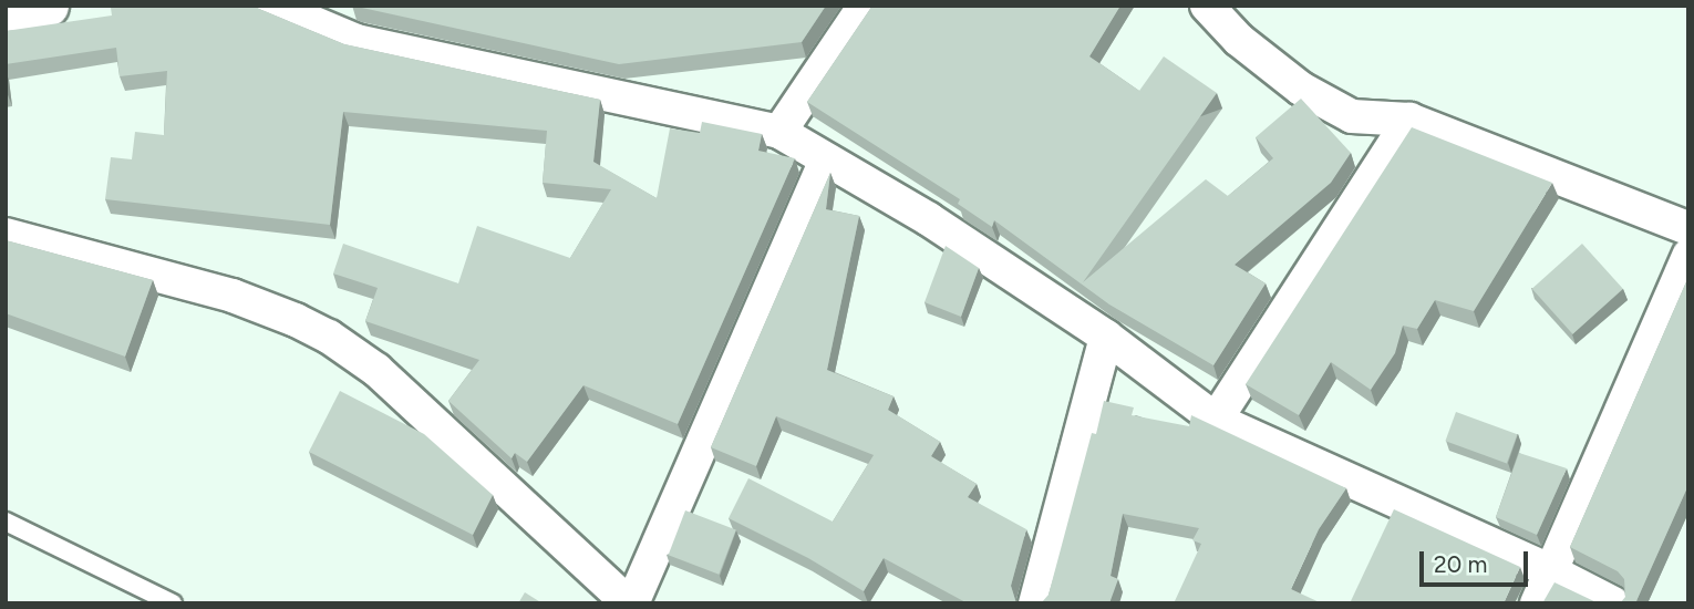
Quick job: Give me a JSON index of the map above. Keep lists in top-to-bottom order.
{
  "scale_bar": "20 m"
}
